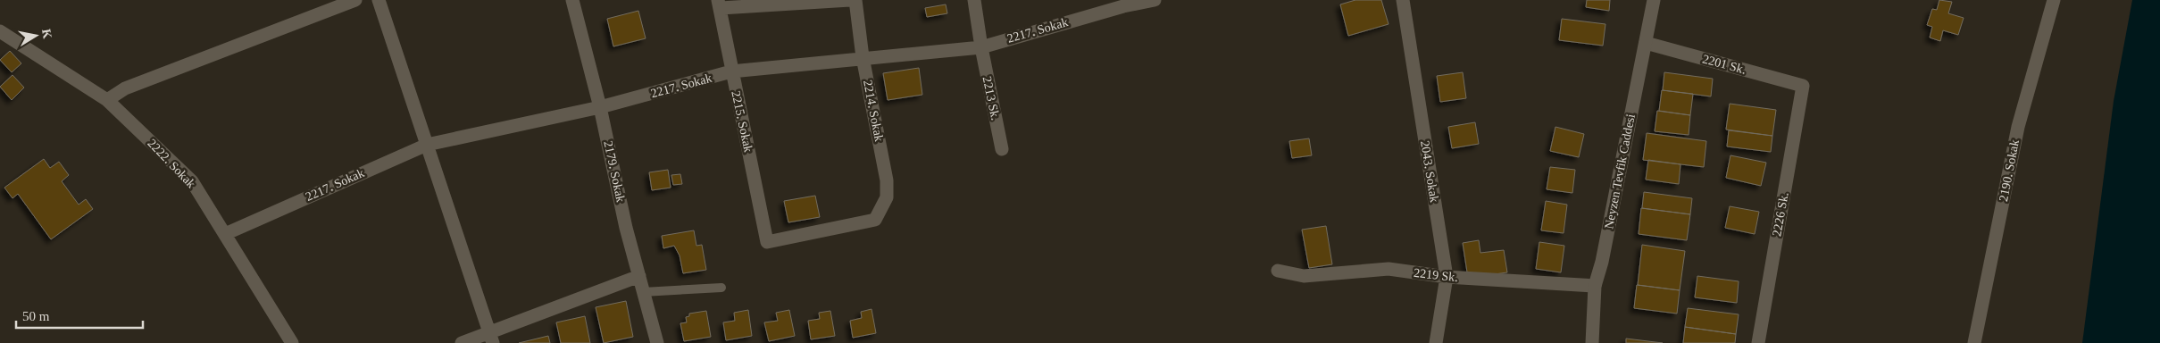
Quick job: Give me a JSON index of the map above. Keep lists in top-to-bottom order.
{
  "streets": {
    "street": [
      "2217. Sokak",
      "2201 Sk.",
      "2213 Sk.",
      "2214. Sokak",
      "2215. Sokak",
      "2222. Sokak",
      "2190. Sokak",
      "2179. Sokak",
      "2043. Sokak",
      "Neyzen Tevfik Caddesi",
      "2226 Sk.",
      "2219 Sk."
    ]
  },
  "crossings": [
    ["2217. Sokak", "2213 Sk."],
    ["2217. Sokak", "2214. Sokak"],
    ["2217. Sokak", "2215. Sokak"],
    ["2217. Sokak", "2222. Sokak"],
    ["2217. Sokak", "2179. Sokak"],
    ["2201 Sk.", "Neyzen Tevfik Caddesi"],
    ["2201 Sk.", "2226 Sk."],
    ["2214. Sokak", "2215. Sokak"],
    ["2043. Sokak", "2219 Sk."],
    ["Neyzen Tevfik Caddesi", "2219 Sk."]
  ],
  "scale_bar": "50 m",
  "north": "right"
}
